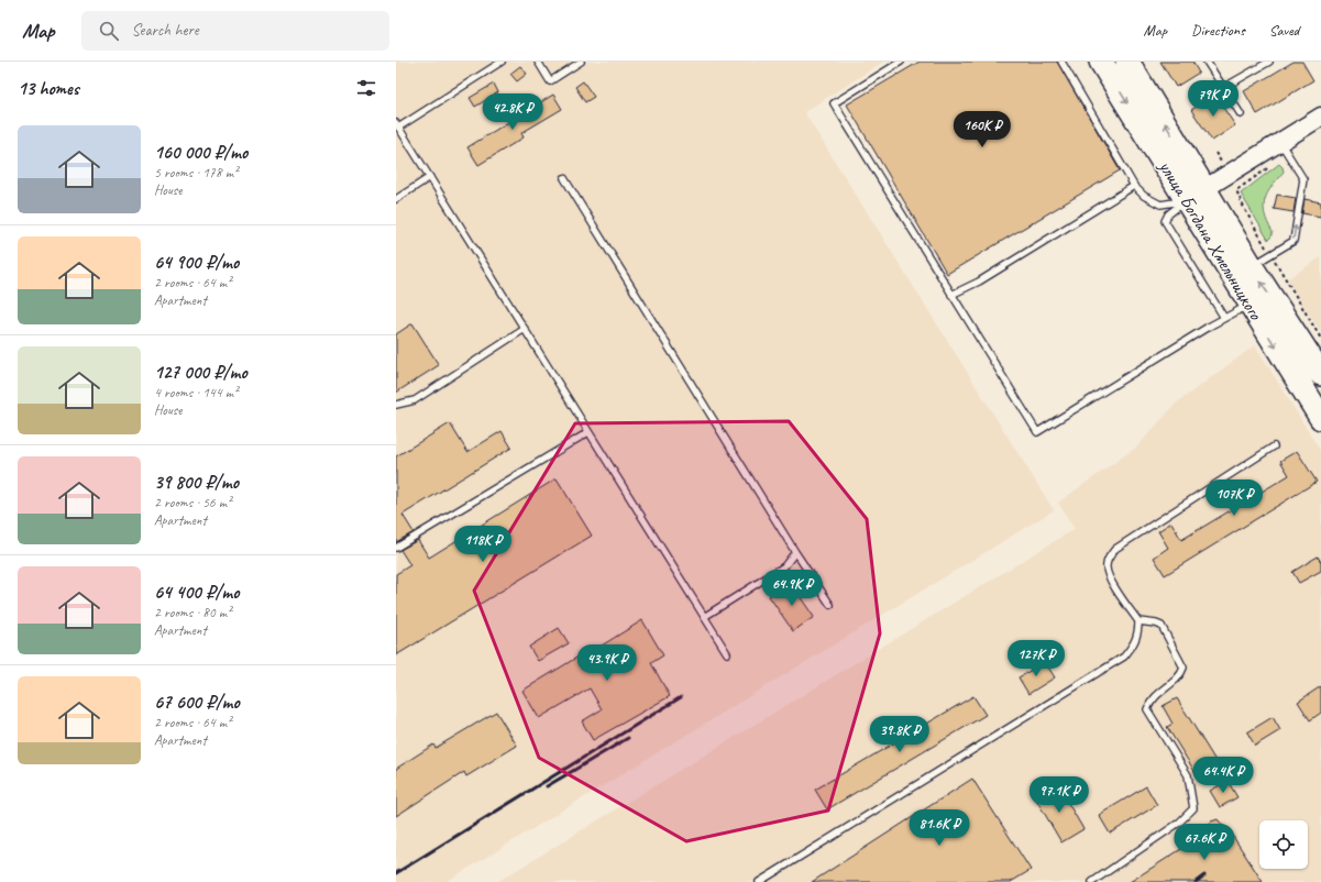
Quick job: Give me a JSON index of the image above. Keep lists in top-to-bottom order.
{
  "streets": {
    "highway": ["улица Богдана Хмельницкого"]
  },
  "page": {
    "header": "Map",
    "search": "Search here",
    "nav": ["Map", "Directions", "Saved"],
    "heading": "13 homes",
    "price": [
      "79K ₽",
      "42.8K ₽",
      "160K ₽",
      "107K ₽",
      "118K ₽",
      "64.9K ₽",
      "127K ₽",
      "43.9K ₽",
      "39.8K ₽",
      "64.4K ₽",
      "97.1K ₽",
      "81.6K ₽",
      "67.6K ₽"
    ],
    "list": [
      {
        "name": "160 000 ₽/mo",
        "note": "5 rooms · 178 m² · House"
      },
      {
        "name": "64 900 ₽/mo",
        "note": "2 rooms · 64 m² · Apartment"
      },
      {
        "name": "127 000 ₽/mo",
        "note": "4 rooms · 144 m² · House"
      },
      {
        "name": "39 800 ₽/mo",
        "note": "2 rooms · 56 m² · Apartment"
      },
      {
        "name": "64 400 ₽/mo",
        "note": "2 rooms · 80 m² · Apartment"
      },
      {
        "name": "67 600 ₽/mo",
        "note": "2 rooms · 64 m² · Apartment"
      }
    ]
  }
}
